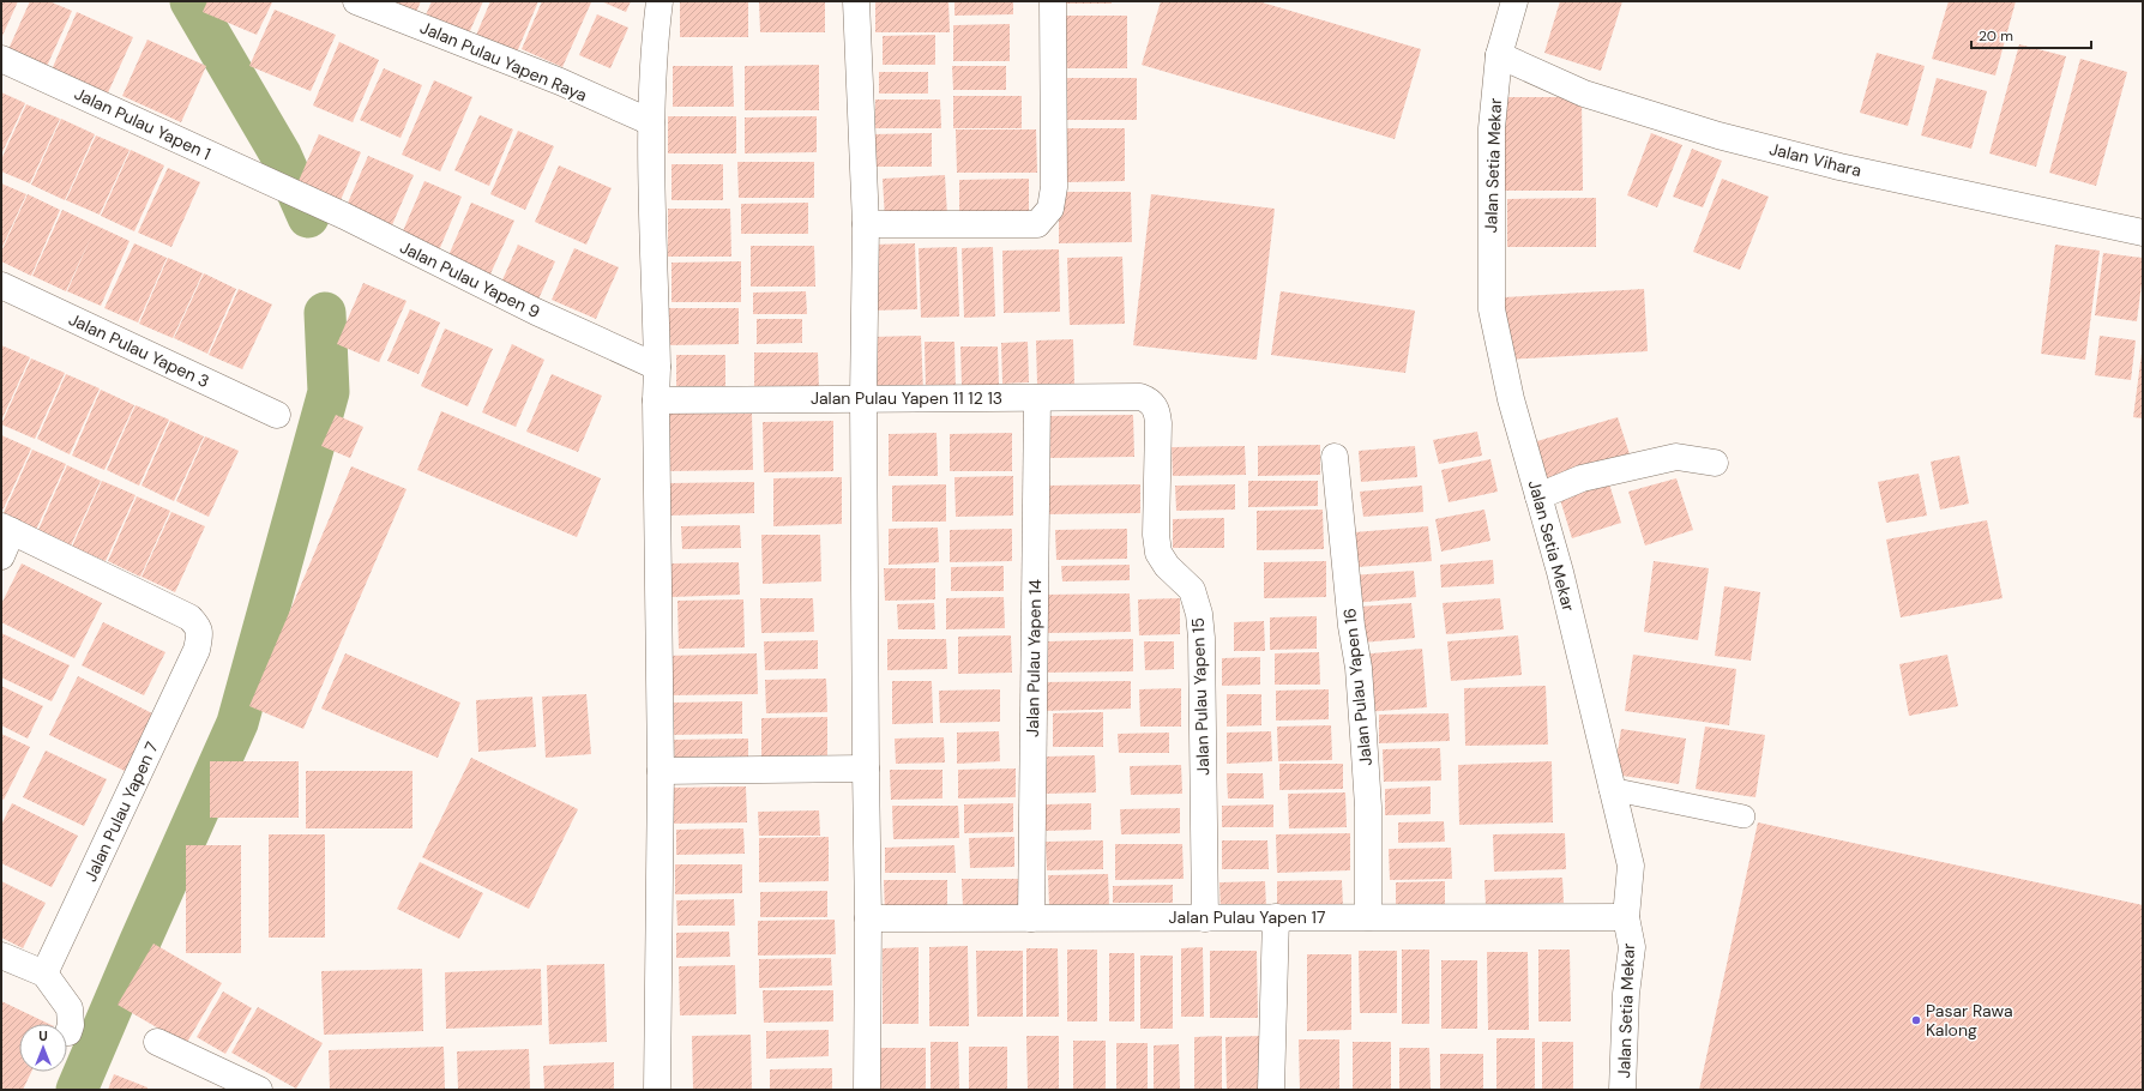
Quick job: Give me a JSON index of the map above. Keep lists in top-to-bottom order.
{
  "streets": {
    "street": [
      "Jalan Pulau Yapen Raya",
      "Jalan Pulau Yapen 1",
      "Jalan Vihara",
      "Jalan Setia Mekar",
      "Jalan Pulau Yapen 9",
      "Jalan Pulau Yapen 3",
      "Jalan Pulau Yapen 11 12 13",
      "Jalan Pulau Yapen 14",
      "Jalan Pulau Yapen 16",
      "Jalan Pulau Yapen 15",
      "Jalan Pulau Yapen 7",
      "Jalan Pulau Yapen 17"
    ]
  },
  "crossings": [
    ["Jalan Pulau Yapen 1", "Jalan Pulau Yapen 9"],
    ["Jalan Vihara", "Jalan Setia Mekar"],
    ["Jalan Setia Mekar", "Jalan Pulau Yapen 17"],
    ["Jalan Pulau Yapen 11 12 13", "Jalan Pulau Yapen 14"],
    ["Jalan Pulau Yapen 11 12 13", "Jalan Pulau Yapen 15"],
    ["Jalan Pulau Yapen 14", "Jalan Pulau Yapen 17"],
    ["Jalan Pulau Yapen 16", "Jalan Pulau Yapen 17"],
    ["Jalan Pulau Yapen 15", "Jalan Pulau Yapen 17"]
  ],
  "places": ["Pasar Rawa Kalong"],
  "scale_bar": "20 m",
  "north": "top"
}
